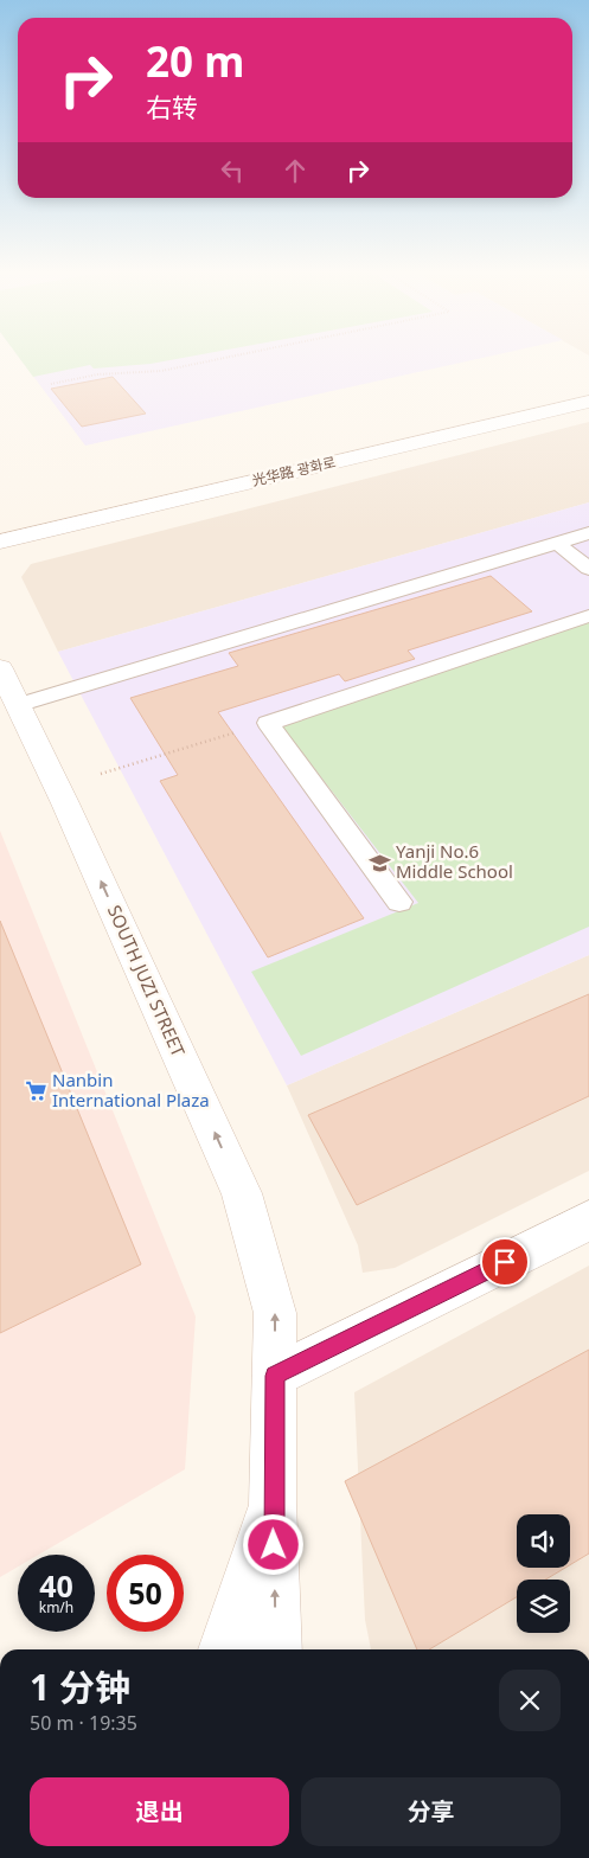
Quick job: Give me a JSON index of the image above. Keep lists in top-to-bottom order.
{
  "streets": {
    "street": ["光华路 광화로", "SOUTH JUZI STREET"]
  },
  "one_way": ["SOUTH JUZI STREET"],
  "places": {
    "school or university": ["Yanji No.6 Middle School"],
    "supermarket": ["Nanbin International Plaza"]
  },
  "page": {
    "turn": ["20 m", "右转"],
    "speed": "40 km/h",
    "limit": "50",
    "heading": ["1 分钟", "50 m · 19:35"],
    "buttons": ["退出", "分享"]
  }
}
